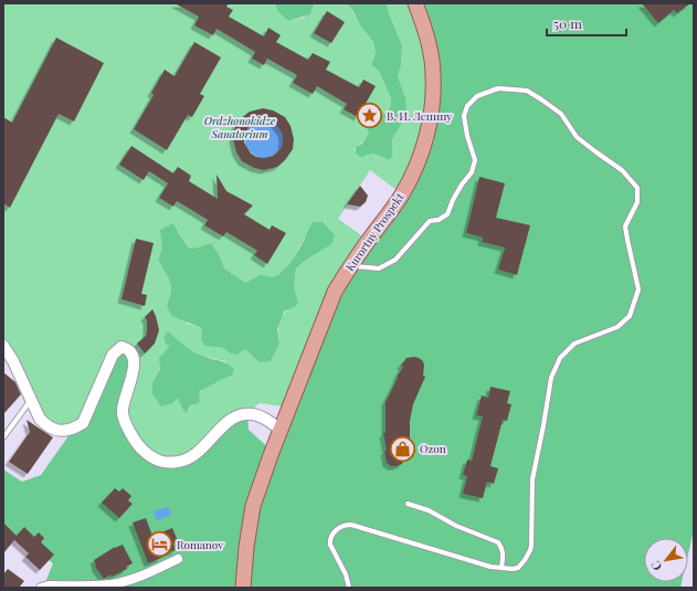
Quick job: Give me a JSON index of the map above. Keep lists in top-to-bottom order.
{
  "streets": {
    "main road": ["Kurortny Prospekt"]
  },
  "parks": ["Ordzhonokidze Sanatorium"],
  "places": {
    "place": ["В. И. Ленину"],
    "shop": ["Ozon"],
    "hotel": ["Romanov"]
  },
  "scale_bar": "50 m",
  "north": "bottom left"
}
